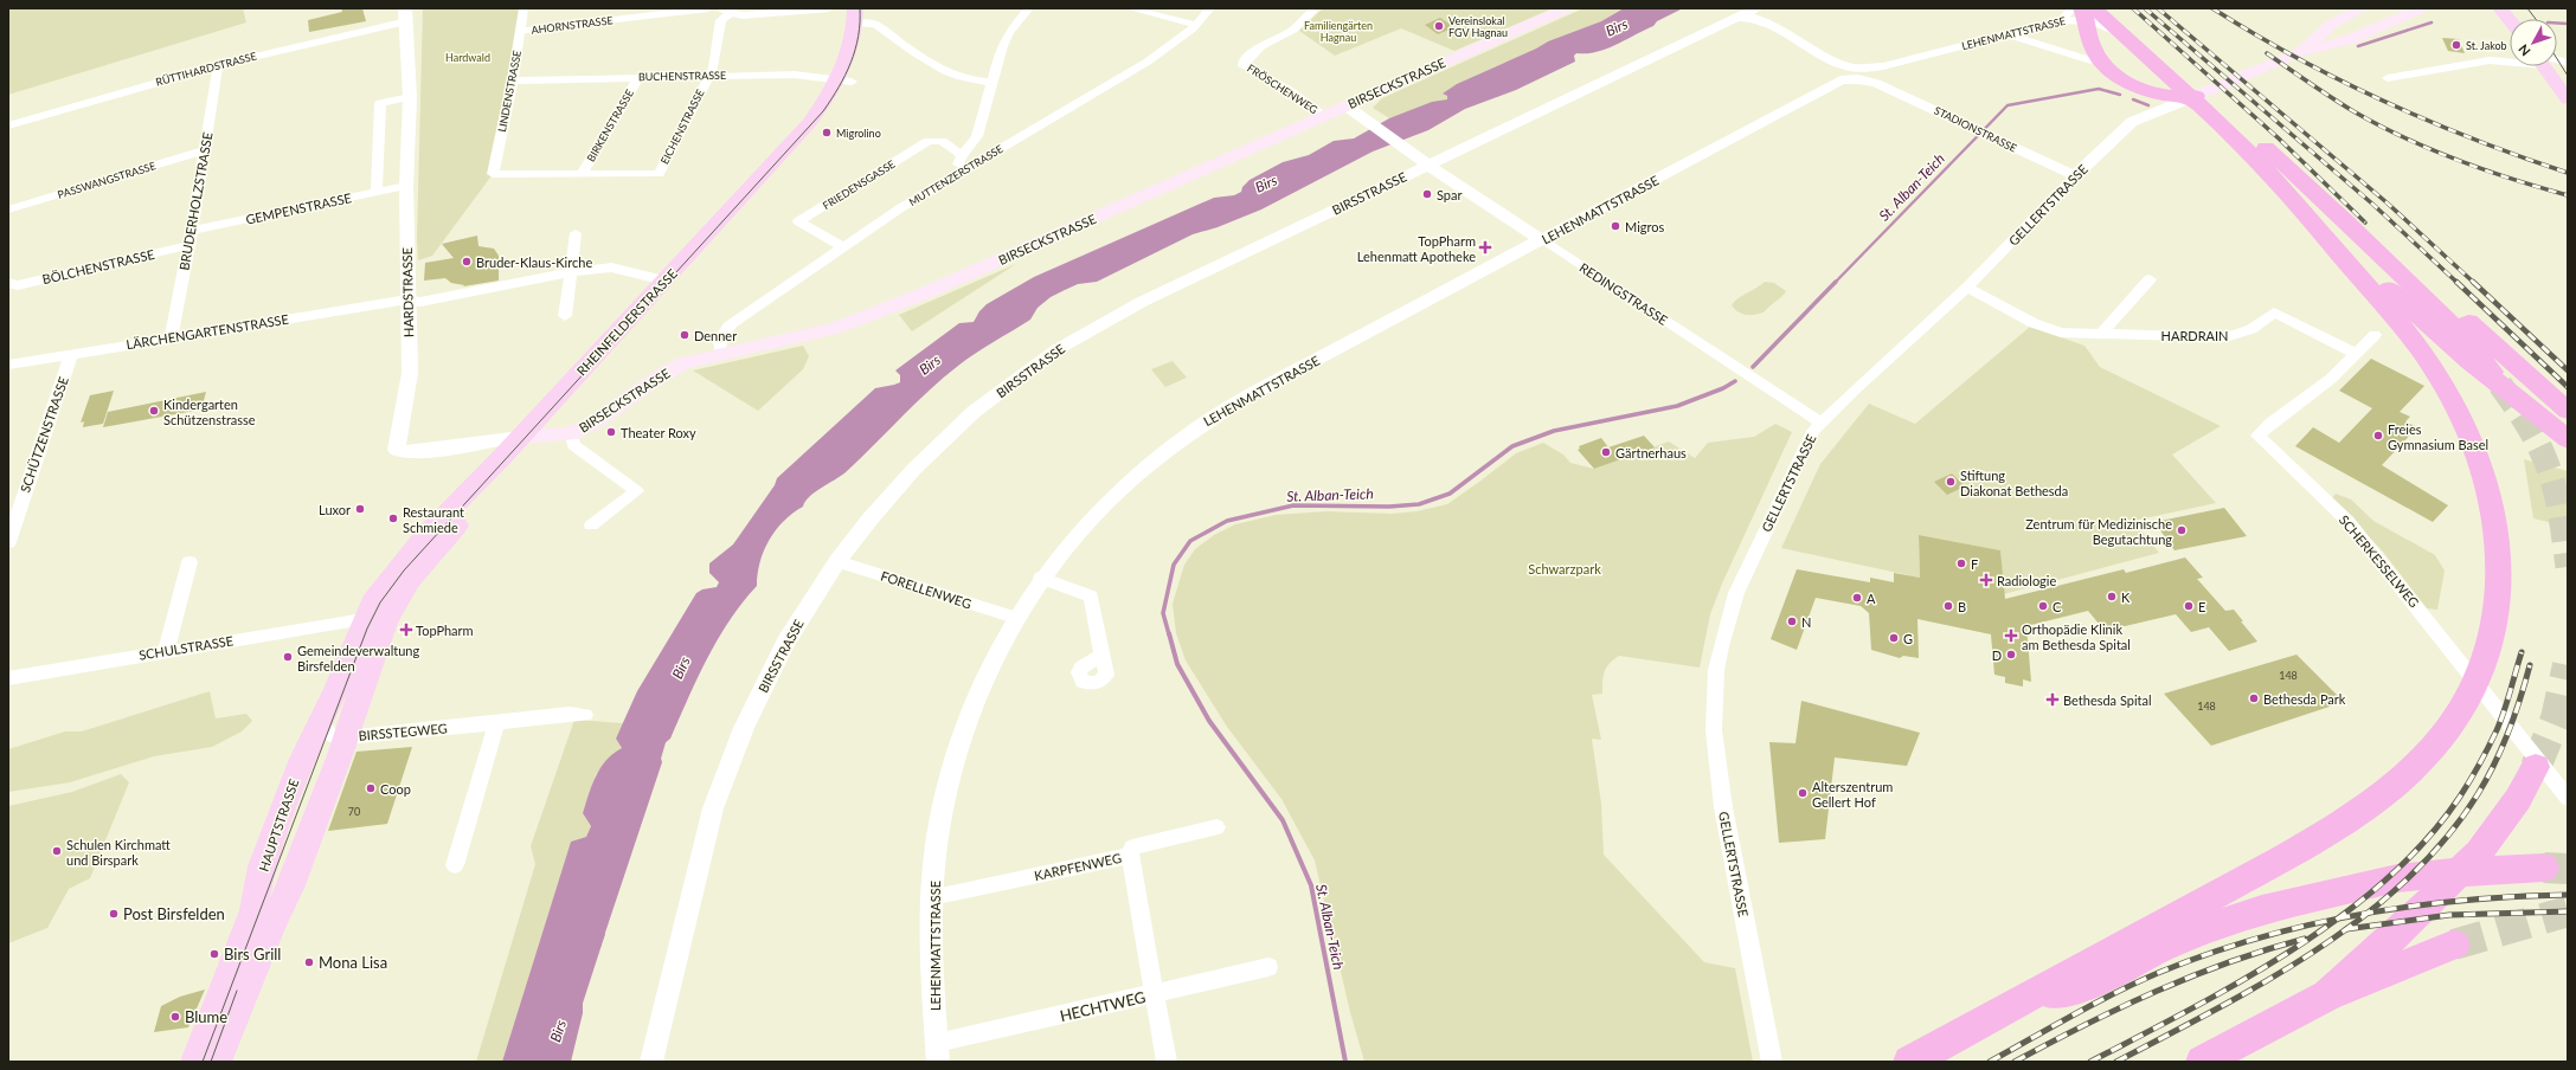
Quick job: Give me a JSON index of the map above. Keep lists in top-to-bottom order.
{
  "streets": {
    "main road": [
      "BIRSECKSTRASSE",
      "GELLERTSTRASSE",
      "RHEINFELDERSTRASSE",
      "HAUPTSTRASSE"
    ],
    "street": [
      "AHORNSTRASSE",
      "LEHENMATTSTRASSE",
      "RÜTTIHARDSTRASSE",
      "BUCHENSTRASSE",
      "FRÖSCHENWEG",
      "LINDENSTRASSE",
      "BIRKENSTRASSE",
      "EICHENSTRASSE",
      "STADIONSTRASSE",
      "MUTTENZERSTRASSE",
      "PASSWANGSTRASSE",
      "FRIEDENSGASSE",
      "BIRSSTRASSE",
      "BRUDERHOLZSTRASSE",
      "GEMPENSTRASSE",
      "BÖLCHENSTRASSE",
      "HARDSTRASSE",
      "REDINGSTRASSE",
      "LÄRCHENGARTENSTRASSE",
      "HARDRAIN",
      "SCHÜTZENSTRASSE",
      "SCHERKESSELWEG",
      "FORELLENWEG",
      "SCHULSTRASSE",
      "BIRSSTEGWEG",
      "KARPFENWEG",
      "HECHTWEG"
    ]
  },
  "crossings": [
    ["AHORNSTRASSE", "LINDENSTRASSE"],
    ["LEHENMATTSTRASSE", "STADIONSTRASSE"],
    ["LEHENMATTSTRASSE", "GELLERTSTRASSE"],
    ["LEHENMATTSTRASSE", "REDINGSTRASSE"],
    ["LEHENMATTSTRASSE", "FORELLENWEG"],
    ["LEHENMATTSTRASSE", "KARPFENWEG"],
    ["LEHENMATTSTRASSE", "HECHTWEG"],
    ["RÜTTIHARDSTRASSE", "BRUDERHOLZSTRASSE"],
    ["RÜTTIHARDSTRASSE", "HARDSTRASSE"],
    ["BUCHENSTRASSE", "LINDENSTRASSE"],
    ["BUCHENSTRASSE", "BIRKENSTRASSE"],
    ["BUCHENSTRASSE", "EICHENSTRASSE"],
    ["BUCHENSTRASSE", "RHEINFELDERSTRASSE"],
    ["BIRSECKSTRASSE", "FRÖSCHENWEG"],
    ["BIRSECKSTRASSE", "MUTTENZERSTRASSE"],
    ["BIRSECKSTRASSE", "HARDSTRASSE"],
    ["BIRSECKSTRASSE", "REDINGSTRASSE"],
    ["BIRSECKSTRASSE", "RHEINFELDERSTRASSE"],
    ["LINDENSTRASSE", "EICHENSTRASSE"],
    ["BIRKENSTRASSE", "EICHENSTRASSE"],
    ["STADIONSTRASSE", "GELLERTSTRASSE"],
    ["MUTTENZERSTRASSE", "FRIEDENSGASSE"],
    ["PASSWANGSTRASSE", "BRUDERHOLZSTRASSE"],
    ["BIRSSTRASSE", "REDINGSTRASSE"],
    ["BIRSSTRASSE", "FORELLENWEG"],
    ["BRUDERHOLZSTRASSE", "GEMPENSTRASSE"],
    ["BRUDERHOLZSTRASSE", "BÖLCHENSTRASSE"],
    ["BRUDERHOLZSTRASSE", "LÄRCHENGARTENSTRASSE"],
    ["GELLERTSTRASSE", "REDINGSTRASSE"],
    ["GELLERTSTRASSE", "HARDRAIN"],
    ["GEMPENSTRASSE", "HARDSTRASSE"],
    ["HARDSTRASSE", "RHEINFELDERSTRASSE"],
    ["HARDSTRASSE", "LÄRCHENGARTENSTRASSE"],
    ["RHEINFELDERSTRASSE", "SCHULSTRASSE"],
    ["RHEINFELDERSTRASSE", "HAUPTSTRASSE"],
    ["LÄRCHENGARTENSTRASSE", "SCHÜTZENSTRASSE"],
    ["HARDRAIN", "SCHERKESSELWEG"],
    ["SCHULSTRASSE", "HAUPTSTRASSE"],
    ["BIRSSTEGWEG", "HAUPTSTRASSE"]
  ],
  "water": ["Birs", "St. Alban-Teich"],
  "parks": ["Familiengärten Hagnau", "Hardwald", "Schwarzpark"],
  "places": {
    "other": [
      "Vereinslokal FGV Hagnau",
      "St. Jakob",
      "Migrolino",
      "Spar",
      "Migros",
      "Bruder-Klaus-Kirche",
      "Denner",
      "Kindergarten Schützenstrasse",
      "Theater Roxy",
      "Freies Gymnasium Basel",
      "Gärtnerhaus",
      "Stiftung Diakonat Bethesda",
      "Luxor",
      "Restaurant Schmiede",
      "Zentrum für Medizinische Begutachtung",
      "F",
      "K",
      "A",
      "B",
      "C",
      "E",
      "N",
      "G",
      "D",
      "Gemeindeverwaltung Birsfelden",
      "Bethesda Park",
      "Coop",
      "Alterszentrum Gellert Hof",
      "Schulen Kirchmatt und Birspark",
      "Post Birsfelden",
      "Birs Grill",
      "Mona Lisa",
      "Blume"
    ],
    "health": [
      "TopPharm Lehenmatt Apotheke",
      "Radiologie",
      "TopPharm",
      "Orthopädie Klinik am Bethesda Spital",
      "Bethesda Spital"
    ]
  },
  "house_numbers": ["148", "148", "70"],
  "north": "bottom left"
}
